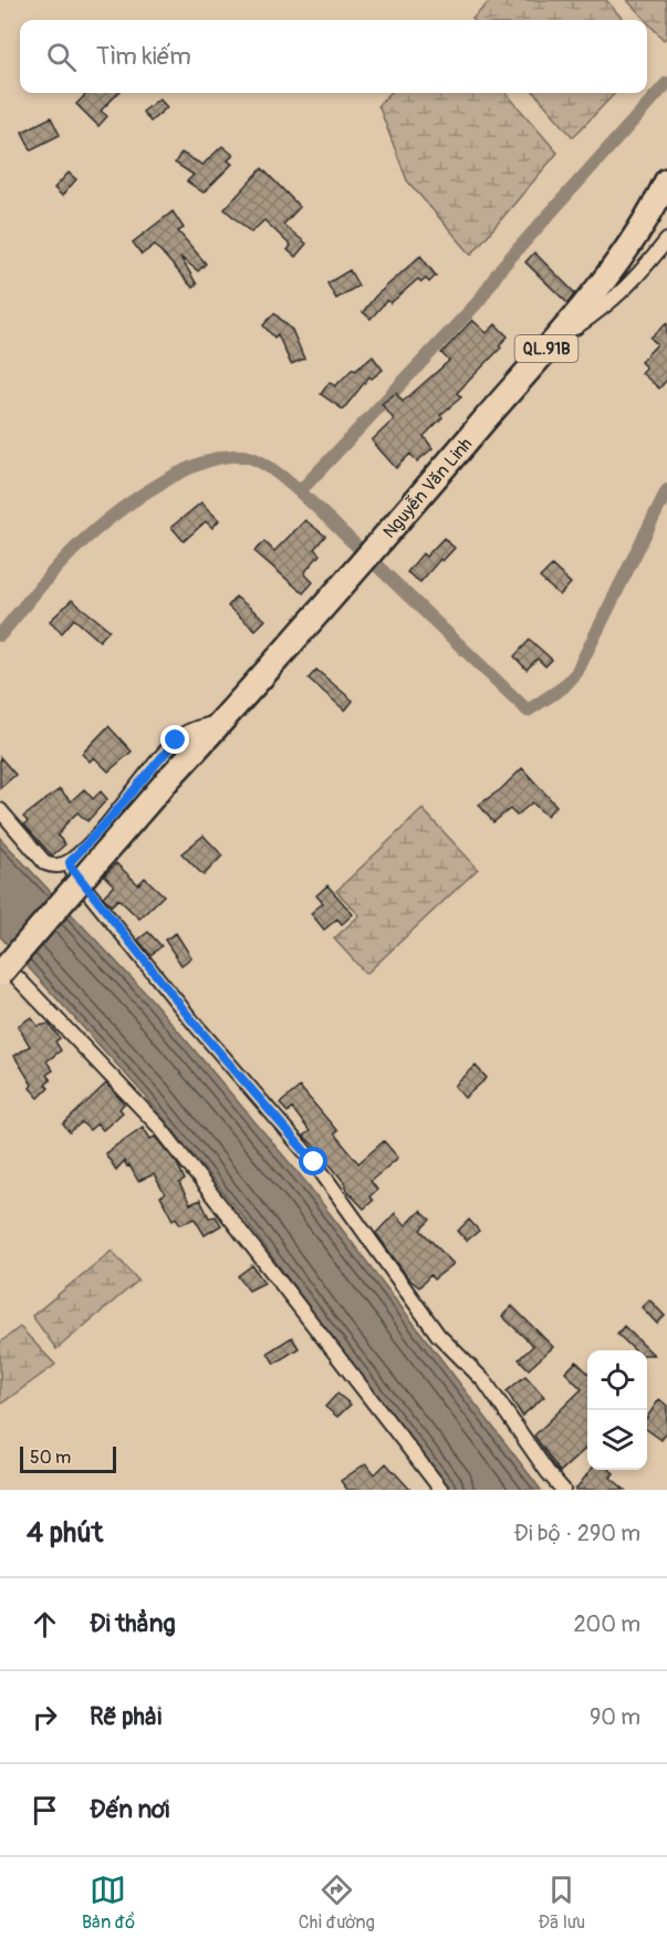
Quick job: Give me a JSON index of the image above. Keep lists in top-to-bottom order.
{
  "streets": {
    "highway": ["QL.91B", "Nguyễn Văn Linh"]
  },
  "scale_bar": "50 m",
  "page": {
    "search": "Tìm kiếm",
    "scale": "50 m",
    "heading": ["4 phút", "Đi bộ · 290 m"],
    "list": [
      ["Đi thẳng", "200 m"],
      ["Rẽ phải", "90 m"],
      "Đến nơi"
    ],
    "nav": ["Bản đồ", "Chỉ đường", "Đã lưu"]
  }
}
